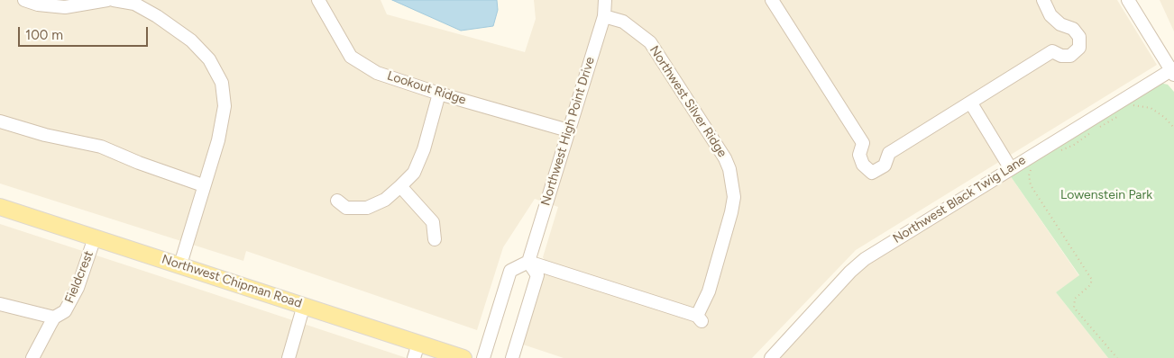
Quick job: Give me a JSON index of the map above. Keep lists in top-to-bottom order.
{
  "streets": {
    "main road": ["Northwest Chipman Road"],
    "street": [
      "Lookout Ridge",
      "Northwest Silver Ridge",
      "Northwest High Point Drive",
      "Northwest Black Twig Lane",
      "Fieldcrest"
    ]
  },
  "crossings": [
    ["Lookout Ridge", "Northwest High Point Drive"],
    ["Northwest Silver Ridge", "Northwest High Point Drive"],
    ["Fieldcrest", "Northwest Chipman Road"]
  ],
  "parks": ["Lowenstein Park"],
  "scale_bar": "100 m"
}
